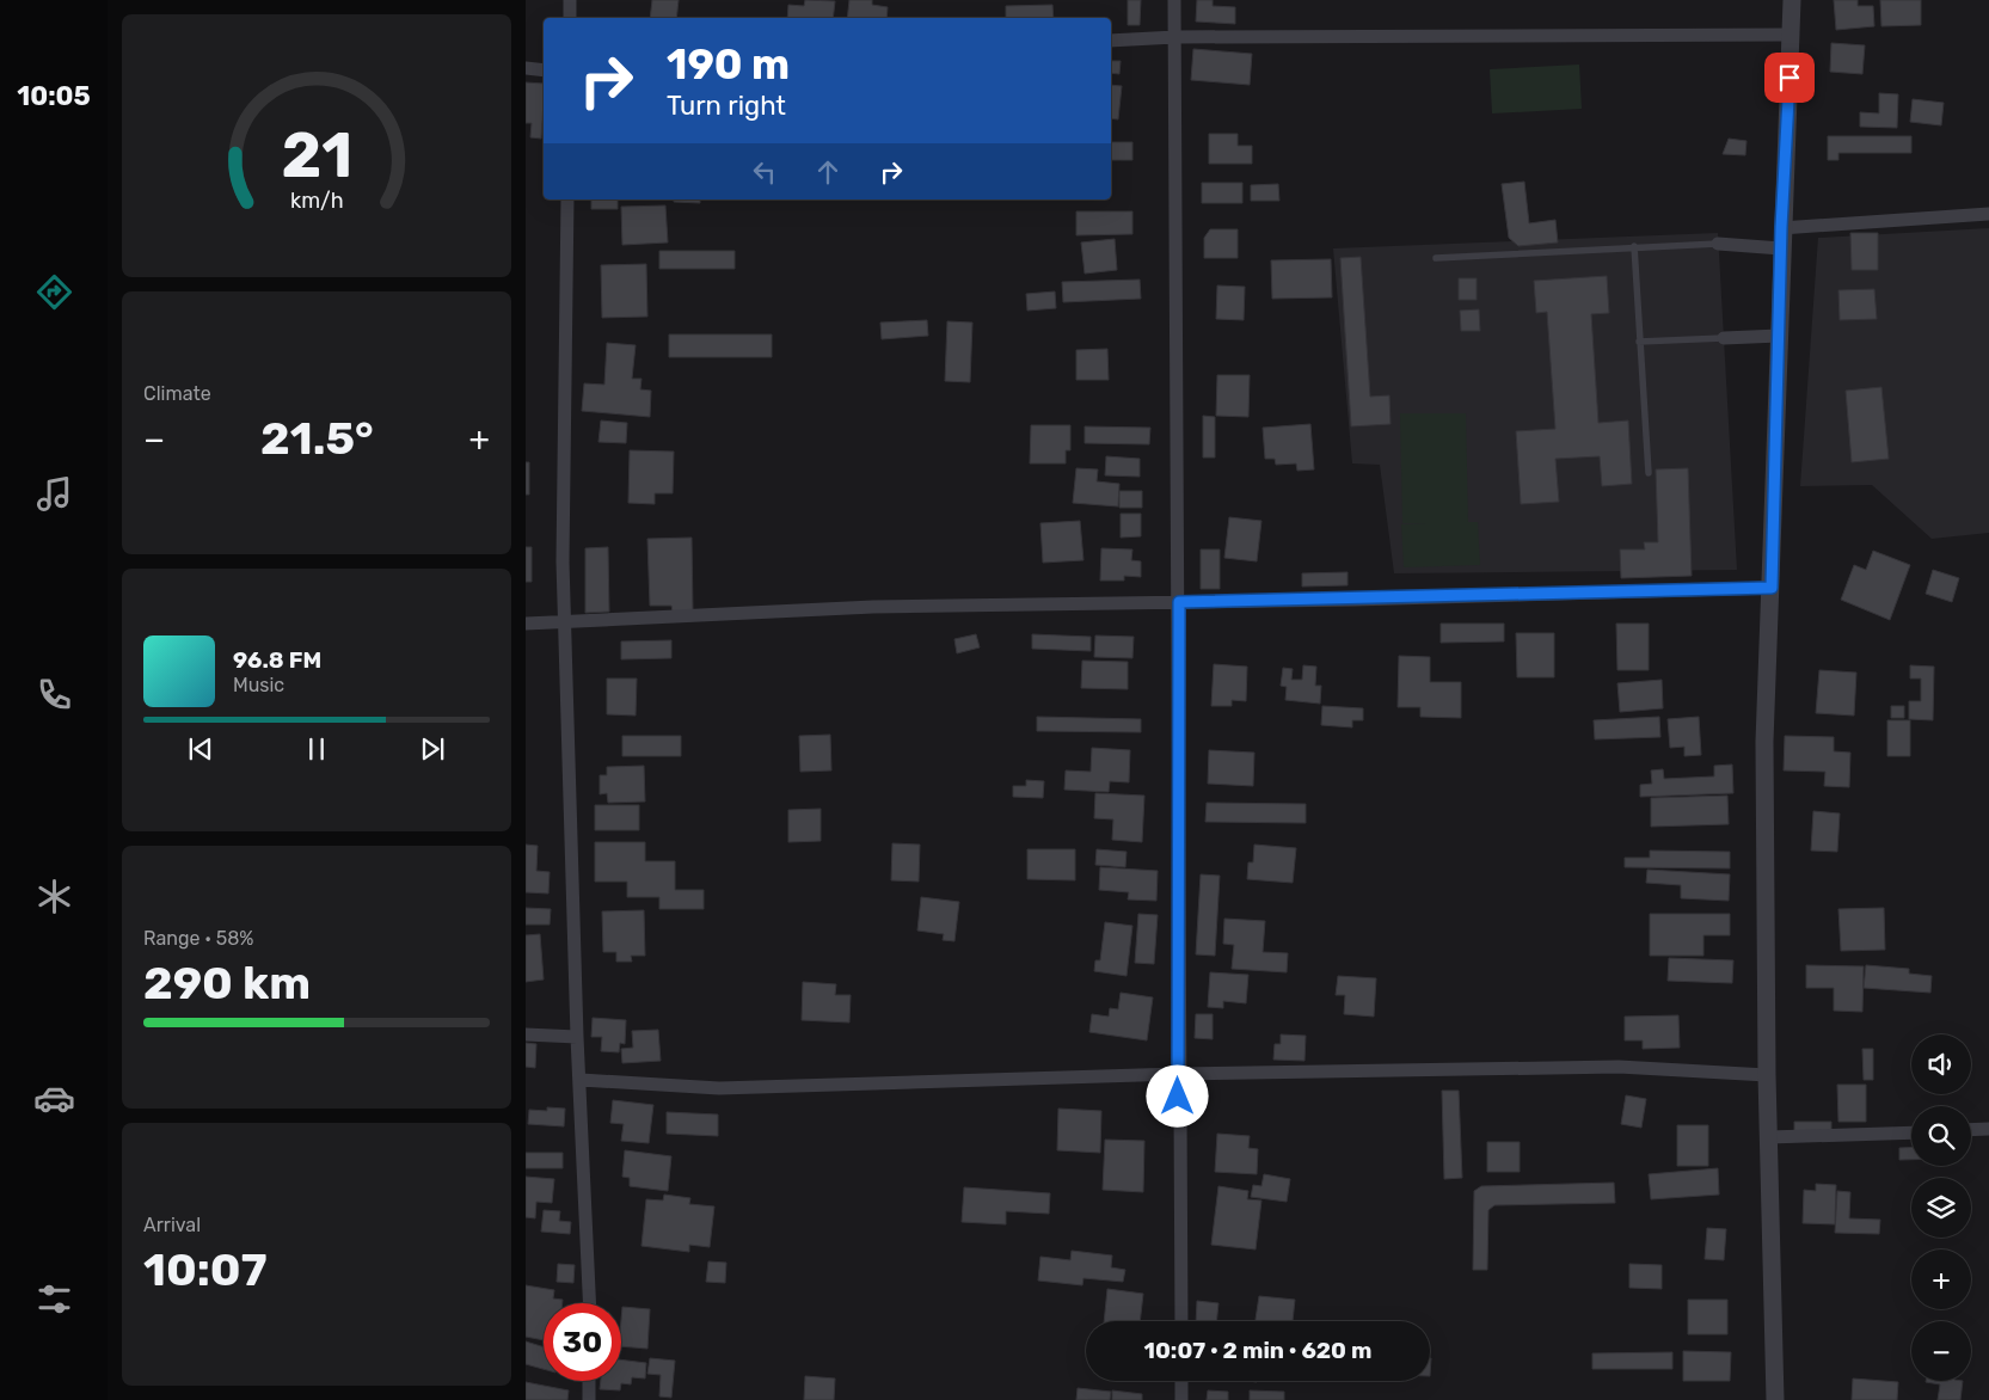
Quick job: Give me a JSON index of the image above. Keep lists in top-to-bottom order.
{
  "page": {
    "tabs": "10:05",
    "turn": ["190 m", "Turn right"],
    "tile": [
      "Climate",
      ["Range · 58%", "290 km"],
      ["Arrival", "10:07"]
    ],
    "heat": ["−", "21.5°", "+"],
    "song": ["96.8 FM", "Music"],
    "map_buttons": ["+", "−"],
    "limit": "30",
    "trip": "10:07 · 2 min · 620 m",
    "gauge": ["21", "km/h"]
  }
}
